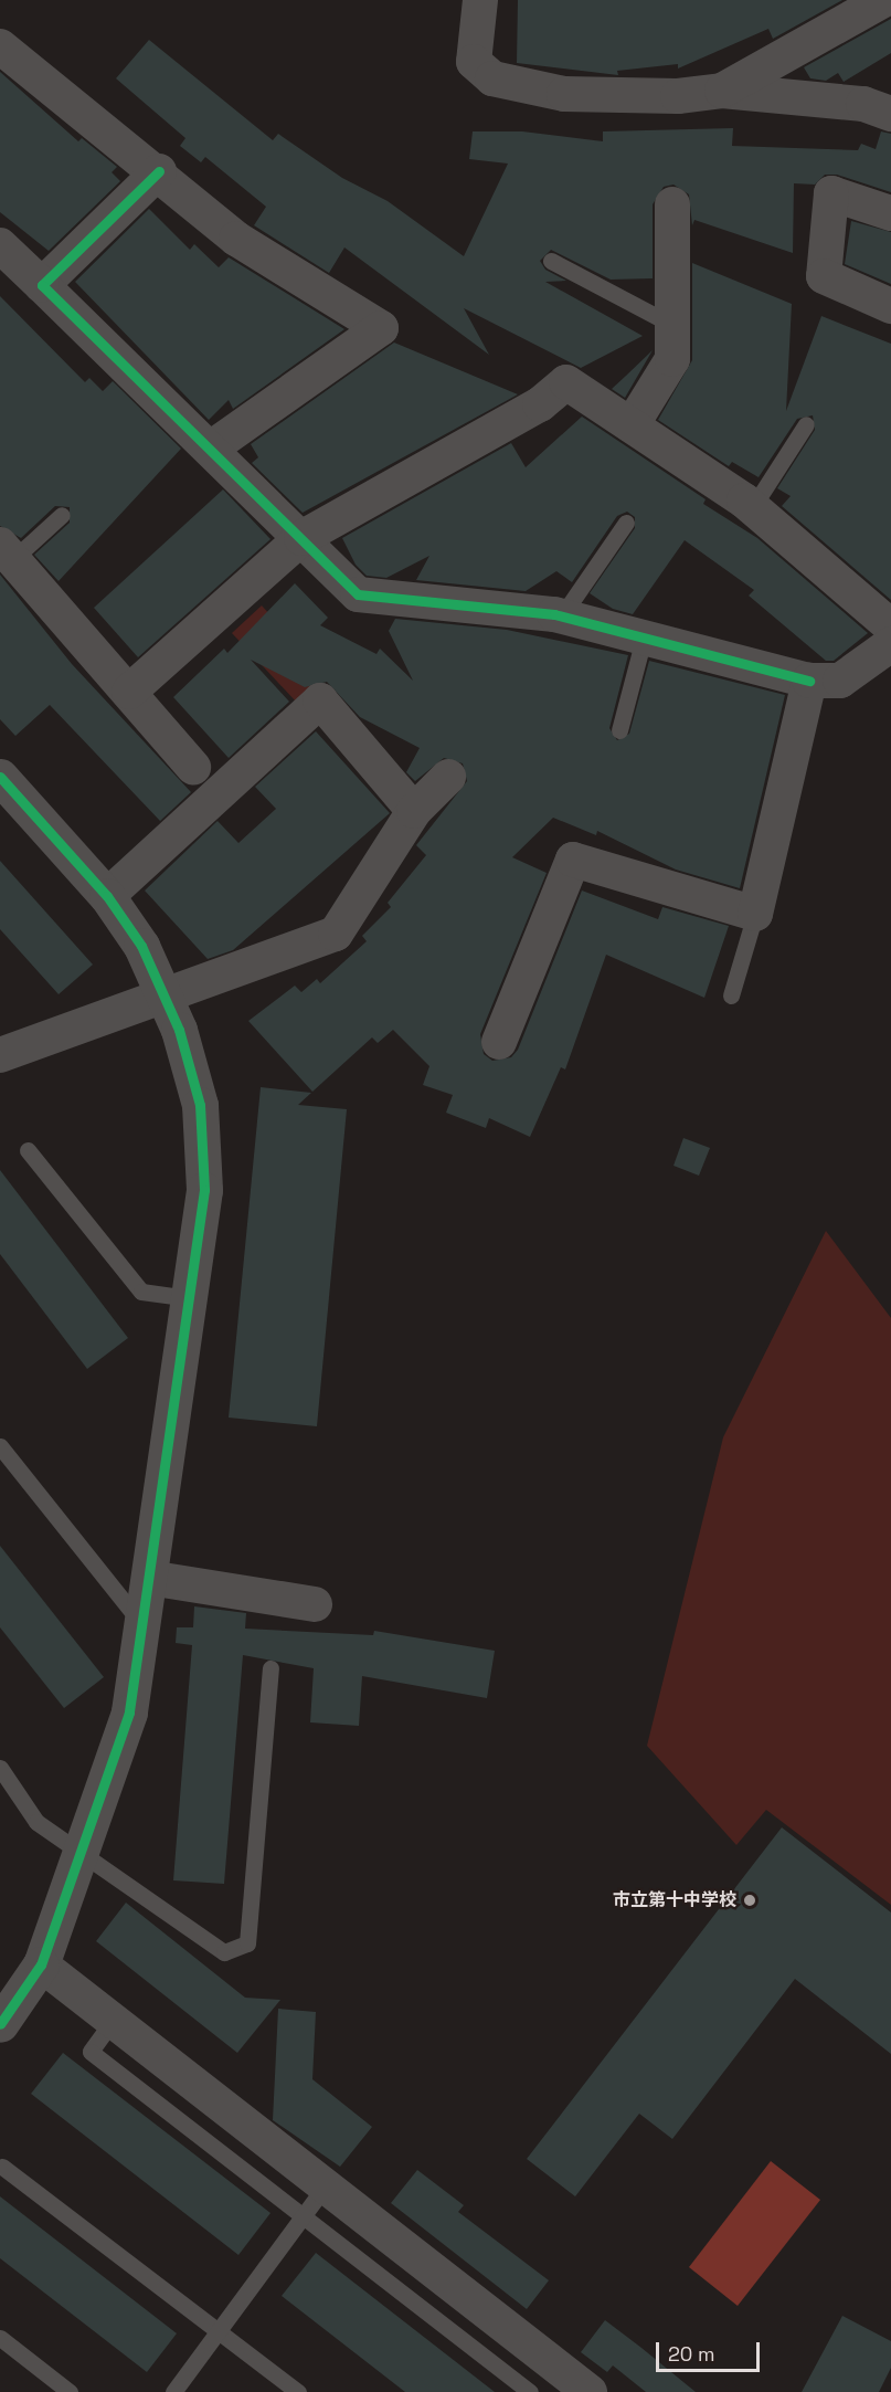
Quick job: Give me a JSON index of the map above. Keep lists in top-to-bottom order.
{
  "places": ["市立第十中学校"],
  "scale_bar": "20 m"
}
